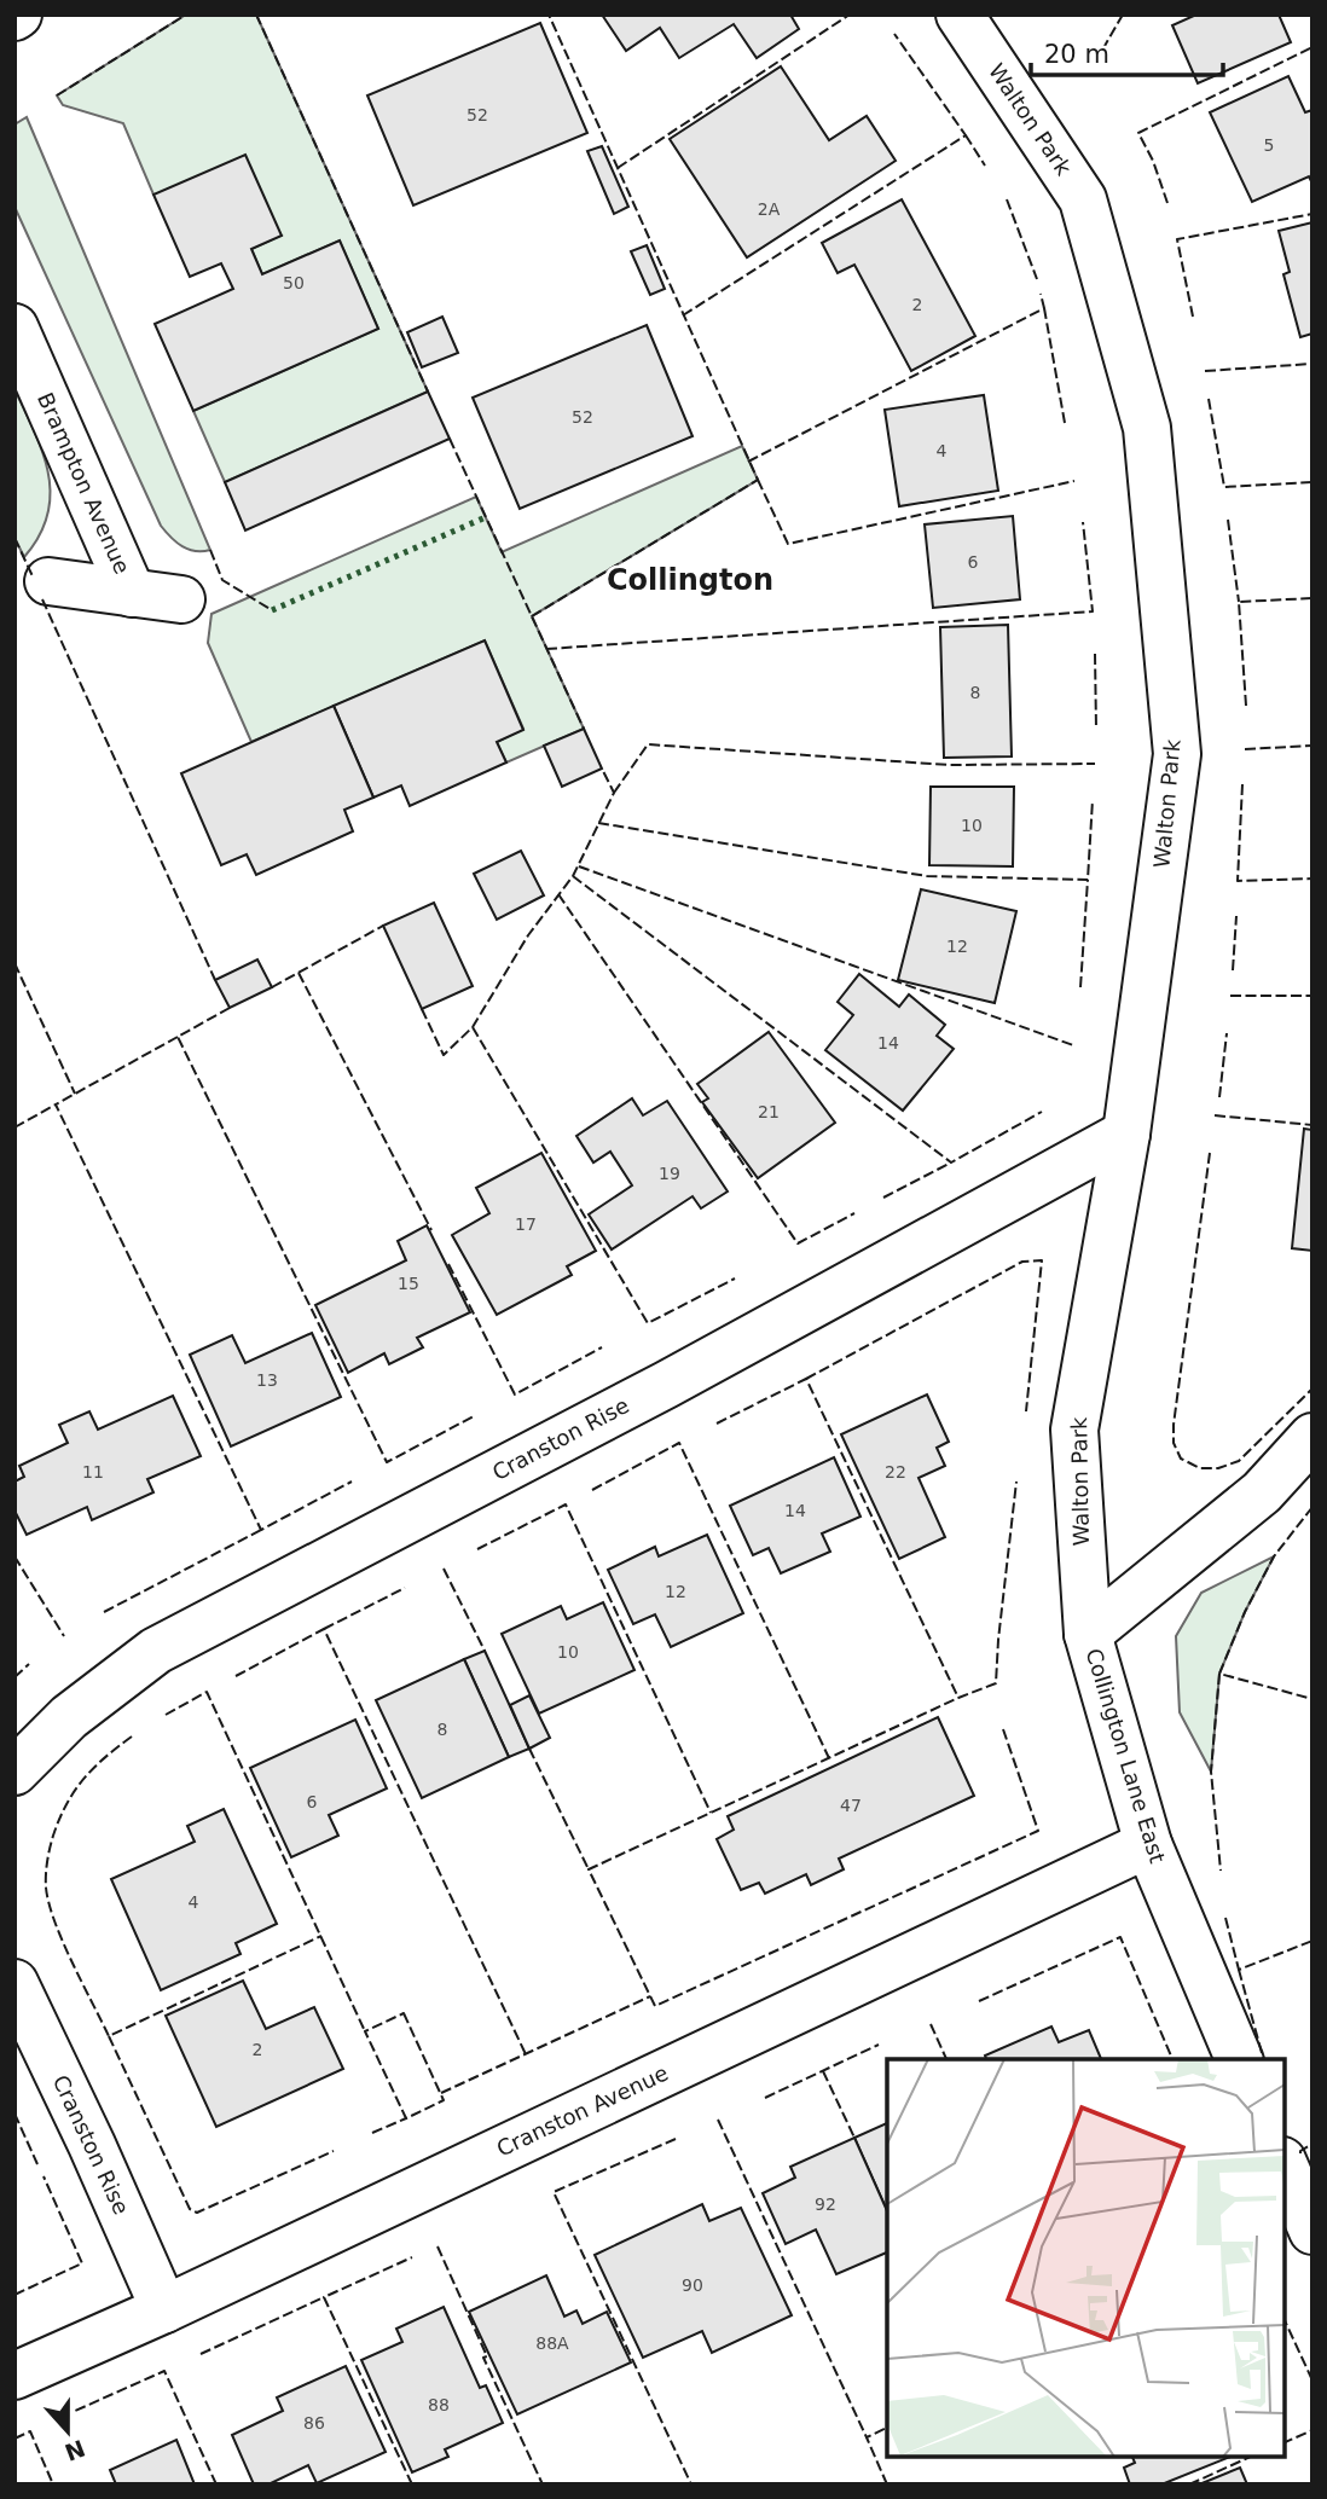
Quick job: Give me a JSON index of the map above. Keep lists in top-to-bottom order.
{
  "streets": {
    "street": [
      "Walton Park",
      "Brampton Avenue",
      "Cranston Rise",
      "Collington Lane East",
      "Cranston Avenue"
    ]
  },
  "crossings": [
    ["Walton Park", "Cranston Rise"],
    ["Walton Park", "Collington Lane East"],
    ["Cranston Rise", "Cranston Avenue"],
    ["Collington Lane East", "Cranston Avenue"]
  ],
  "districts": ["Collington"],
  "house_numbers": [
    "52",
    "5",
    "2A",
    "50",
    "2",
    "52",
    "4",
    "6",
    "8",
    "10",
    "12",
    "14",
    "21",
    "19",
    "17",
    "15",
    "13",
    "11",
    "22",
    "14",
    "12",
    "10",
    "8",
    "6",
    "47",
    "4",
    "2",
    "92",
    "90",
    "88A",
    "88",
    "86"
  ],
  "scale_bar": "20 m",
  "north": "bottom"
}
